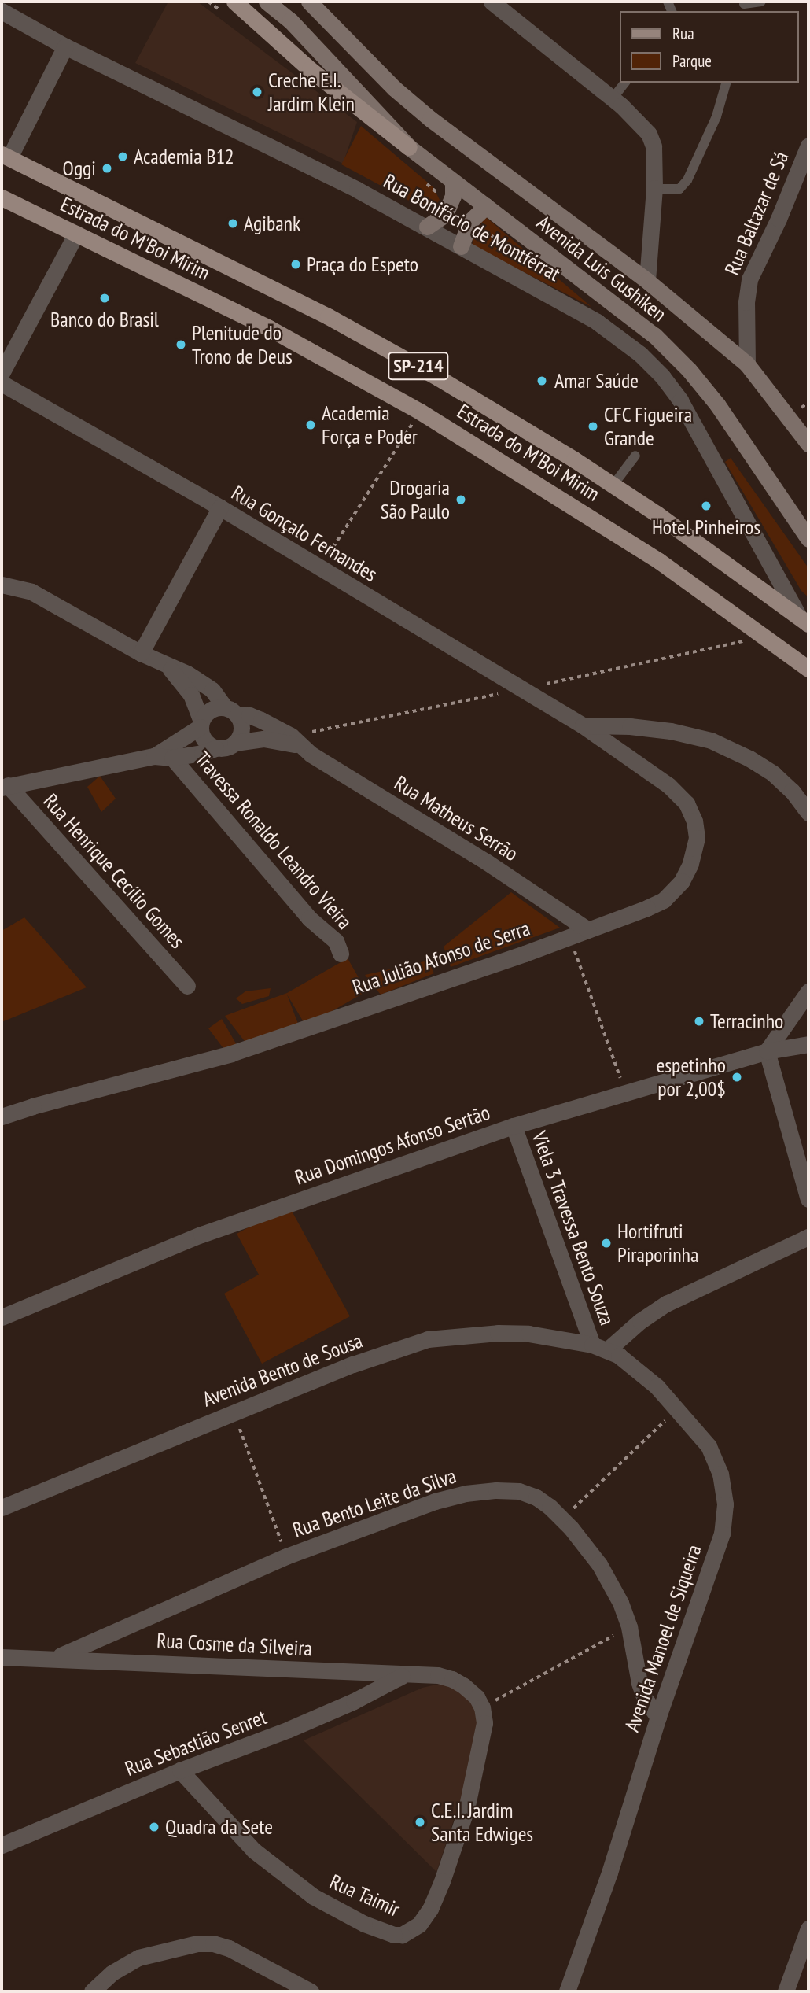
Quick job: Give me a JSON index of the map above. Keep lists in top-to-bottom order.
{
  "streets": {
    "main road": ["Estrada do M'Boi Mirim", "Avenida Luis Gushiken", "SP-214"],
    "street": [
      "Rua Baltazar de Sá",
      "Rua Bonifácio de Montférrat",
      "Rua Gonçalo Fernandes",
      "Rua Matheus Serrão",
      "Travessa Ronaldo Leandro Vieira",
      "Rua Henrique Cecílio Gomes",
      "Rua Julião Afonso de Serra",
      "Rua Domingos Afonso Sertão",
      "Viela 3 Travessa Bento Souza",
      "Avenida Bento de Sousa",
      "Rua Bento Leite da Silva",
      "Avenida Manoel de Siqueira",
      "Rua Cosme da Silveira",
      "Rua Sebastião Senret",
      "Rua Taimir"
    ]
  },
  "crossings": [
    ["Rua Baltazar de Sá", "Avenida Luis Gushiken"],
    ["Rua Bonifácio de Montférrat", "Estrada do M'Boi Mirim"],
    ["Rua Gonçalo Fernandes", "Rua Julião Afonso de Serra"],
    ["Rua Matheus Serrão", "Rua Julião Afonso de Serra"],
    ["Rua Domingos Afonso Sertão", "Viela 3 Travessa Bento Souza"],
    ["Viela 3 Travessa Bento Souza", "Avenida Bento de Sousa"],
    ["Viela 3 Travessa Bento Souza", "Avenida Manoel de Siqueira"],
    ["Avenida Bento de Sousa", "Avenida Manoel de Siqueira"],
    ["Rua Bento Leite da Silva", "Avenida Manoel de Siqueira"],
    ["Rua Bento Leite da Silva", "Rua Cosme da Silveira"],
    ["Rua Cosme da Silveira", "Rua Sebastião Senret"],
    ["Rua Cosme da Silveira", "Rua Taimir"],
    ["Rua Sebastião Senret", "Rua Taimir"]
  ],
  "places": [
    "Creche E.I. Jardim Klein",
    "Academia B12",
    "Oggi",
    "Agibank",
    "Praça do Espeto",
    "Banco do Brasil",
    "Plenitude do Trono de Deus",
    "Amar Saúde",
    "Academia Força e Poder",
    "CFC Figueira Grande",
    "Drogaria São Paulo",
    "Hotel Pinheiros",
    "Terracinho",
    "espetinho por 2,00$",
    "Hortifruti Piraporinha",
    "C.E.I. Jardim Santa Edwiges",
    "Quadra da Sete"
  ],
  "legend": ["Rua", "Parque"]
}
